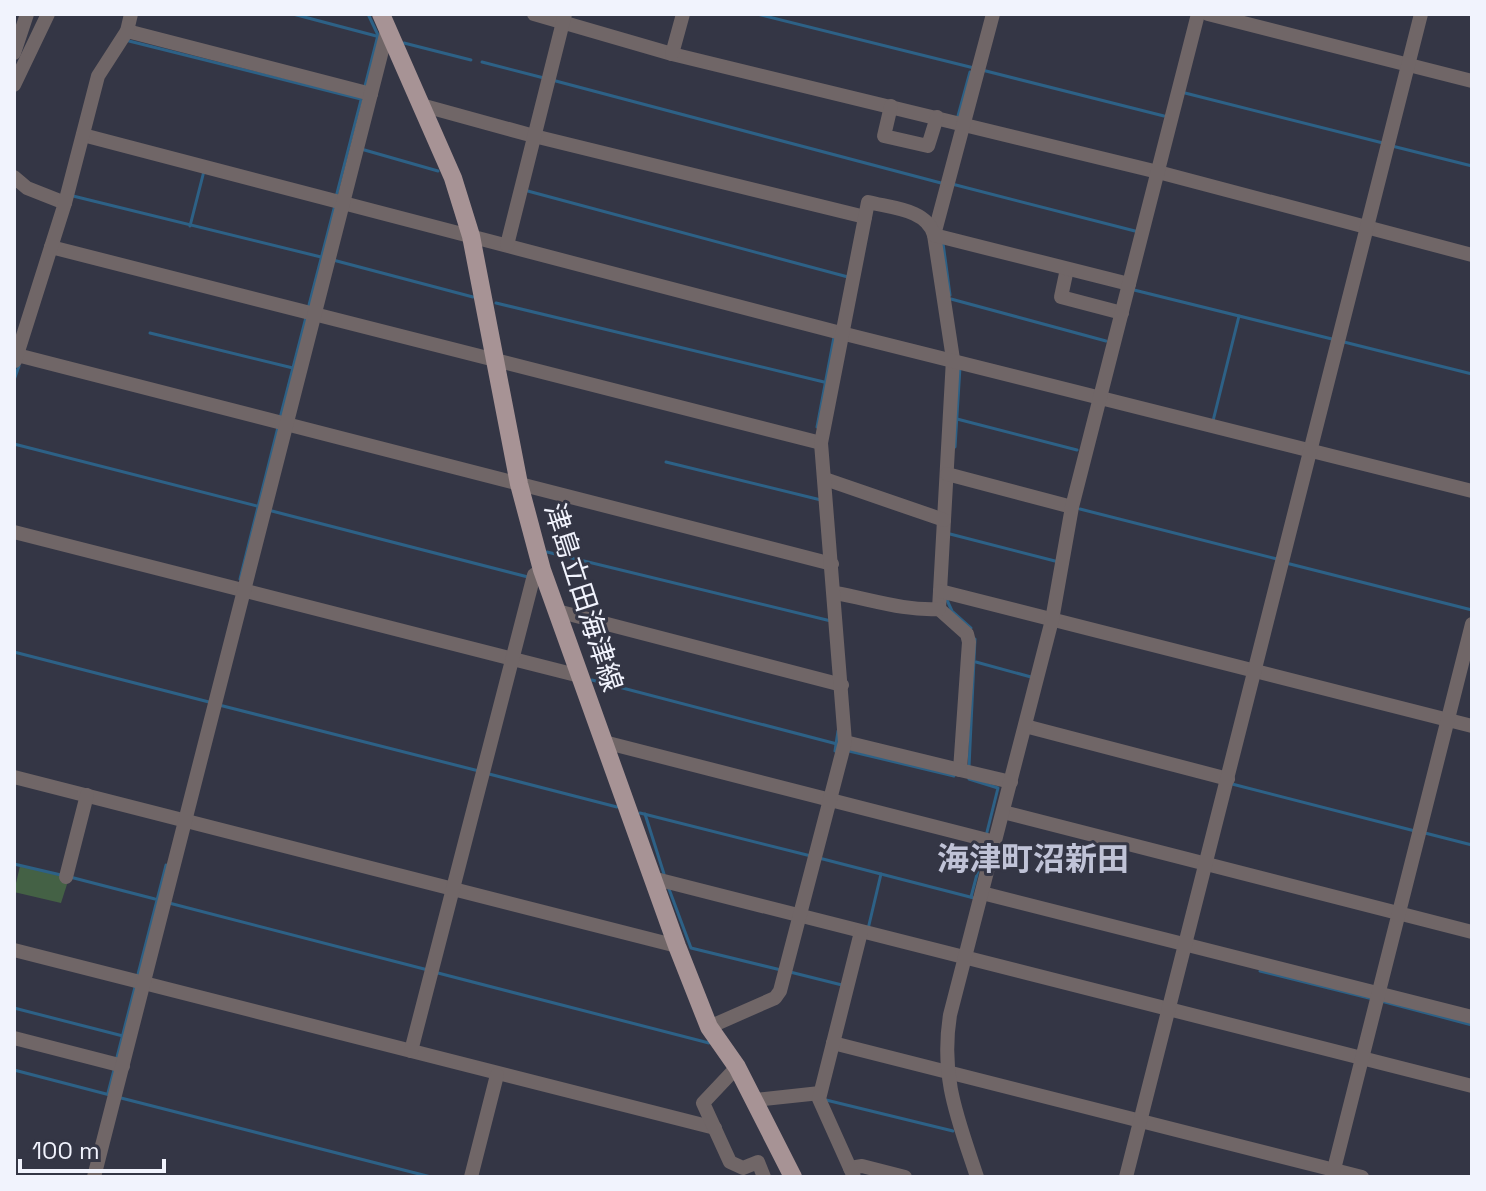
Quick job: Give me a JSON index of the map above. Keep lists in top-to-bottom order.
{
  "streets": {
    "main road": ["津島立田海津線"]
  },
  "districts": ["海津町沼新田"],
  "scale_bar": "100 m"
}
